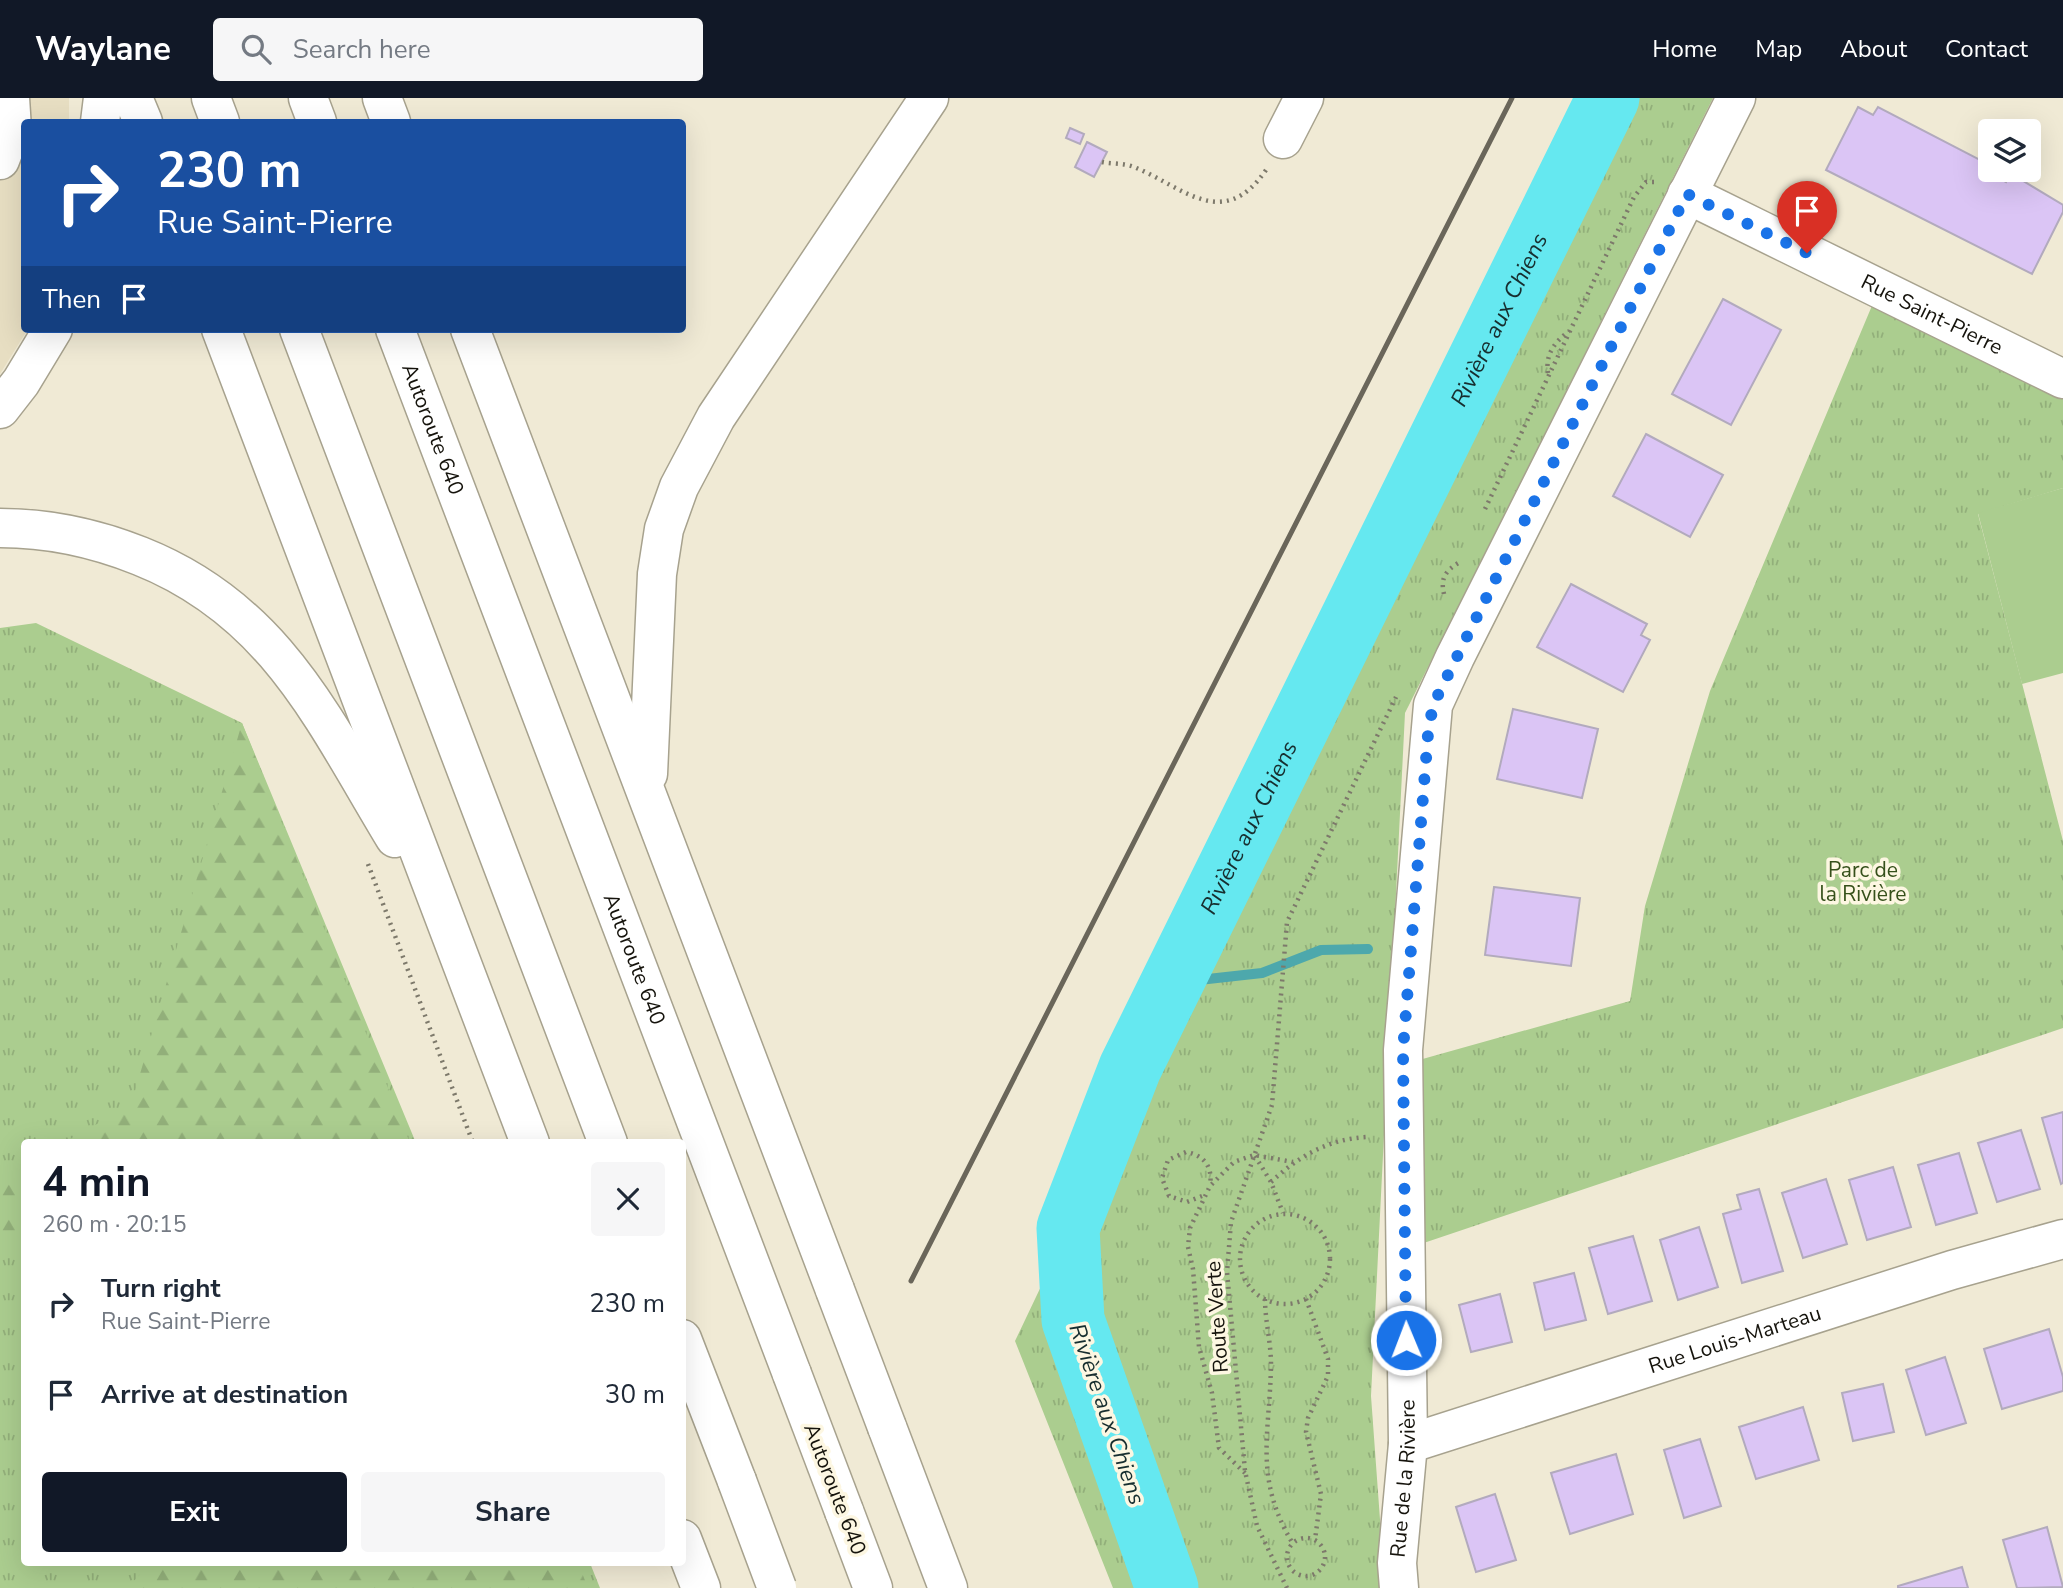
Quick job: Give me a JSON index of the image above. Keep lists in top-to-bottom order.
{
  "streets": {
    "main road": [
      "Rue Saint-Pierre",
      "Autoroute 640",
      "Rue Louis-Marteau",
      "Rue de la Rivière"
    ],
    "path": ["Route Verte"]
  },
  "crossings": [
    ["Rue Saint-Pierre", "Rue de la Rivière"],
    ["Rue Louis-Marteau", "Rue de la Rivière"]
  ],
  "water": ["Rivière aux Chiens"],
  "parks": ["Parc de la Rivière"],
  "page": {
    "header": "Waylane",
    "search": "Search here",
    "nav": [
      "Home",
      "Map",
      "About",
      "Contact"
    ],
    "turn": ["230 m", "Rue Saint-Pierre"],
    "then": "Then",
    "heading": ["4 min", "260 m · 20:15"],
    "list": [
      {
        "name": "Turn right",
        "note": "Rue Saint-Pierre",
        "value": "230 m"
      },
      {
        "name": "Arrive at destination",
        "value": "30 m"
      }
    ],
    "buttons": ["Exit", "Share"]
  }
}
